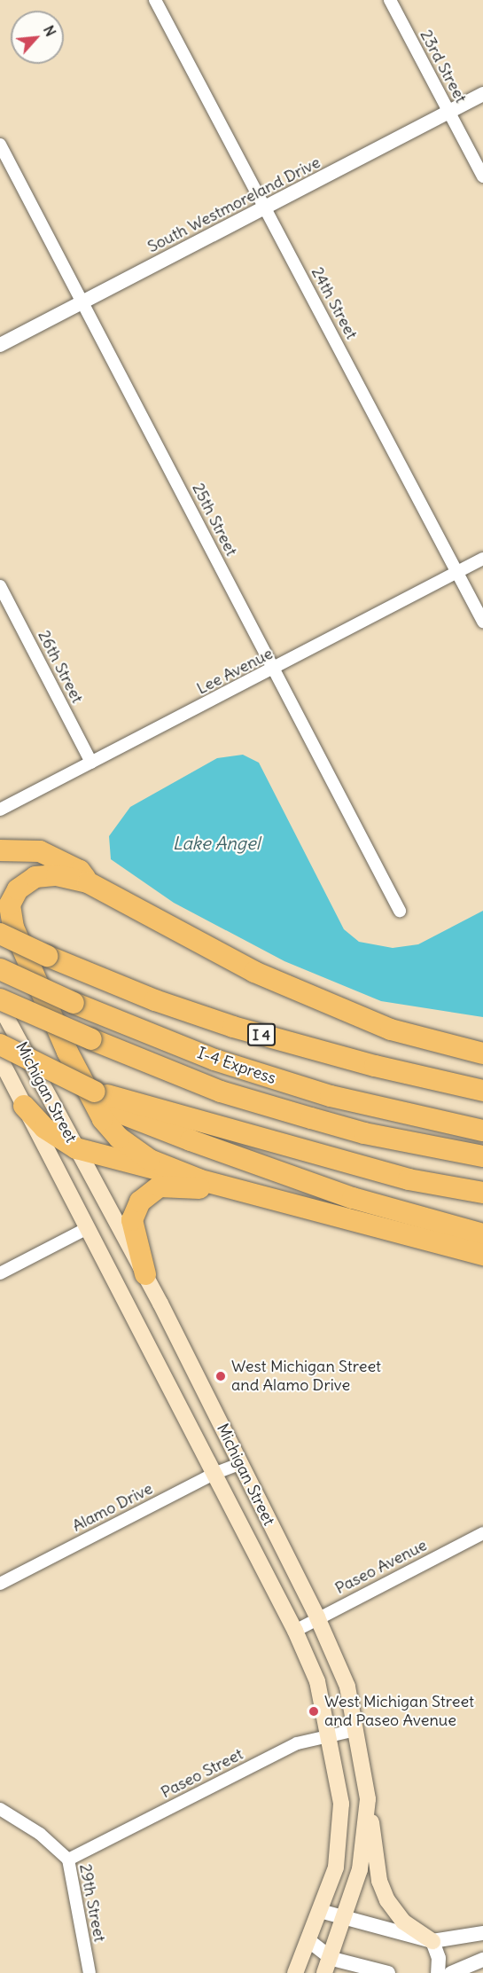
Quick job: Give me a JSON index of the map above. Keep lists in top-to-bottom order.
{
  "streets": {
    "highway": ["I 4", "I-4 Express"],
    "main road": ["Michigan Street"],
    "street": [
      "23rd Street",
      "South Westmoreland Drive",
      "24th Street",
      "25th Street",
      "26th Street",
      "Lee Avenue",
      "Alamo Drive",
      "Paseo Avenue",
      "Paseo Street",
      "29th Street"
    ]
  },
  "crossings": [
    ["23rd Street", "South Westmoreland Drive"],
    ["South Westmoreland Drive", "24th Street"],
    ["South Westmoreland Drive", "25th Street"],
    ["24th Street", "Lee Avenue"],
    ["25th Street", "Lee Avenue"],
    ["26th Street", "Lee Avenue"],
    ["Michigan Street", "Alamo Drive"],
    ["Michigan Street", "Paseo Avenue"],
    ["Michigan Street", "Paseo Street"],
    ["Paseo Street", "29th Street"]
  ],
  "water": ["Lake Angel"],
  "places": ["West Michigan Street and Alamo Drive", "West Michigan Street and Paseo Avenue"],
  "north": "top right"
}
